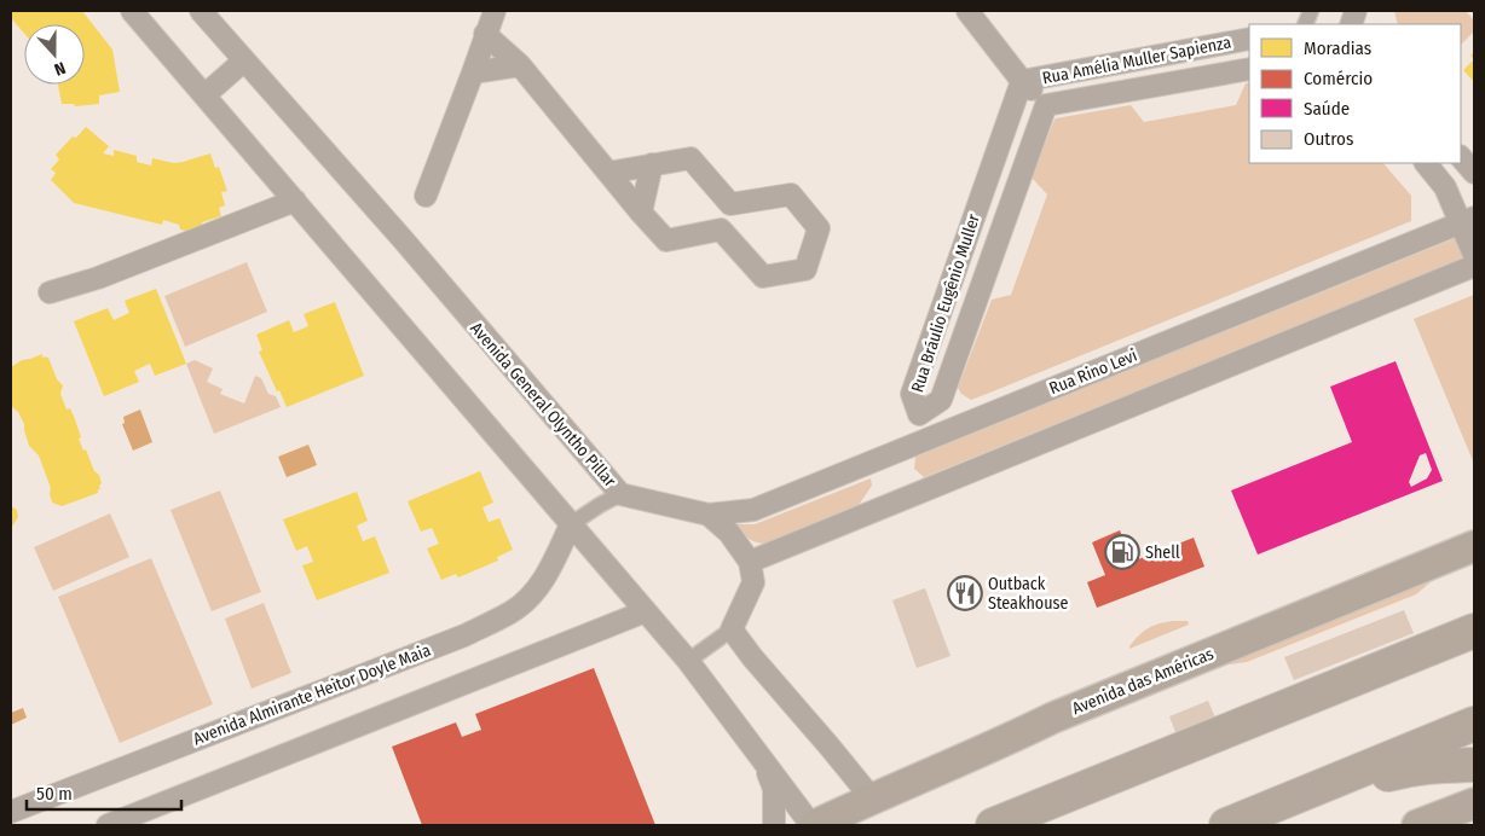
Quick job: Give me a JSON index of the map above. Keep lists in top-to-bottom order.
{
  "streets": {
    "main road": ["Avenida das Américas"],
    "street": [
      "Rua Amélia Muller Sapienza",
      "Rua Bráulio Eugênio Muller",
      "Rua Rino Levi",
      "Avenida General Olyntho Pillar",
      "Avenida Almirante Heitor Doyle Maia"
    ]
  },
  "crossings": [
    ["Rua Amélia Muller Sapienza", "Rua Bráulio Eugênio Muller"],
    ["Rua Rino Levi", "Avenida General Olyntho Pillar"]
  ],
  "places": {
    "fuel station": ["Shell"],
    "restaurant": ["Outback Steakhouse"]
  },
  "legend": [
    "Moradias",
    "Comércio",
    "Saúde",
    "Outros"
  ],
  "scale_bar": "50 m",
  "north": "bottom"
}
